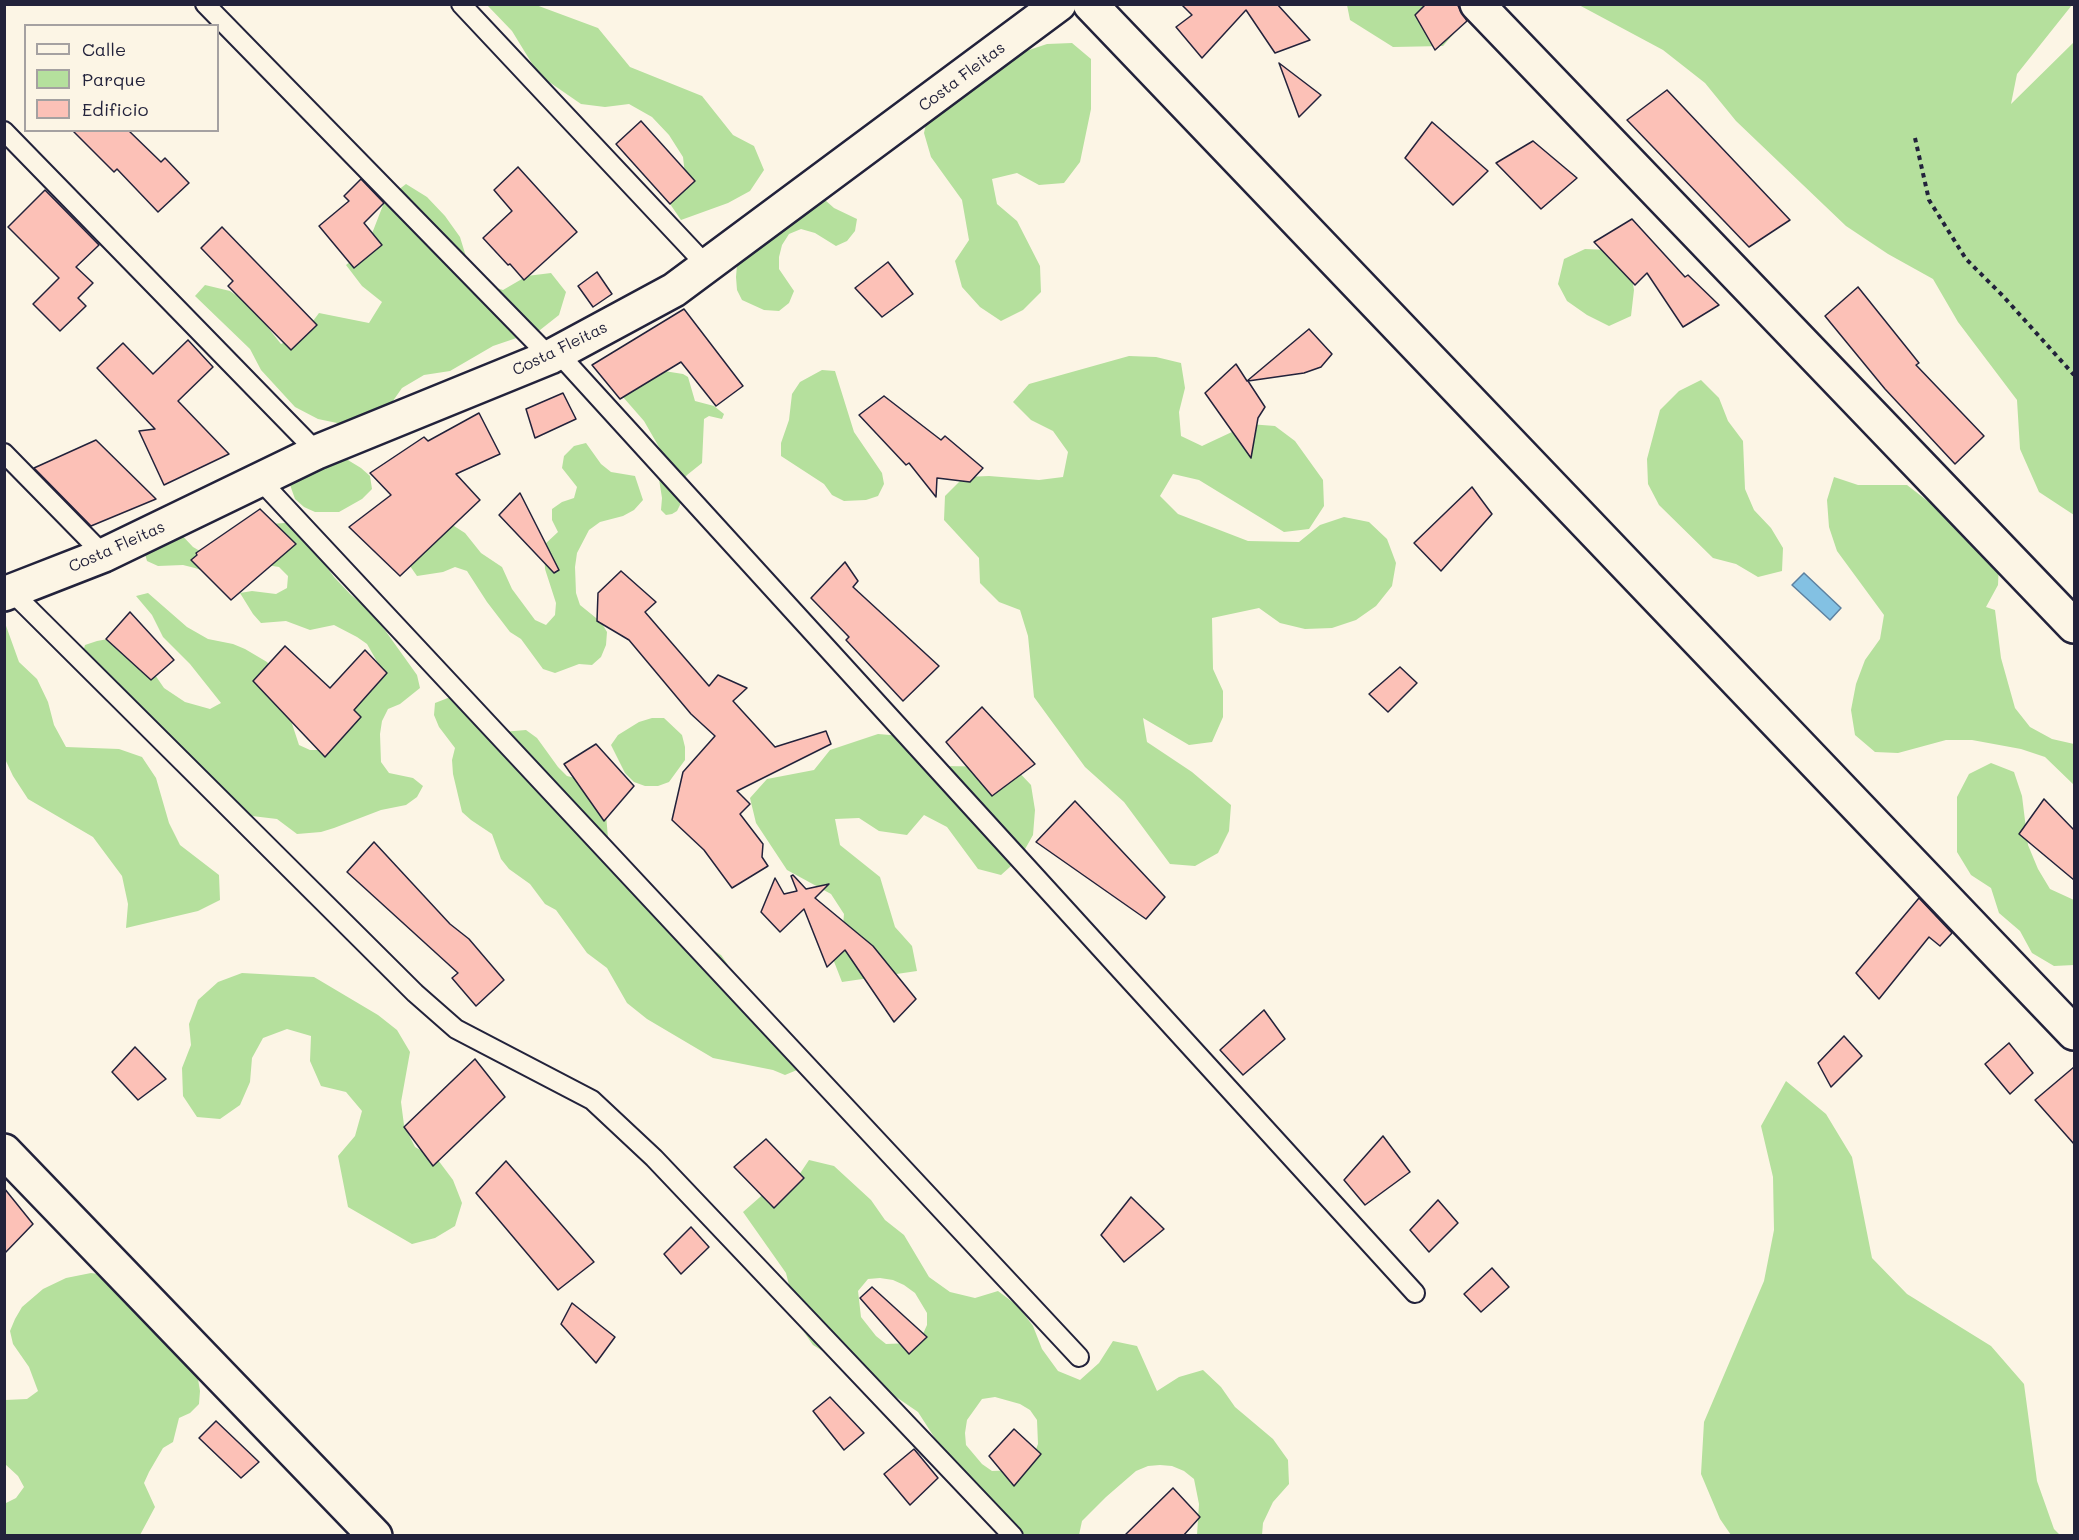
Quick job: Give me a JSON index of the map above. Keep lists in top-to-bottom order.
{
  "streets": {
    "street": ["Costa Fleitas"]
  },
  "legend": ["Calle", "Parque", "Edificio"]
}
